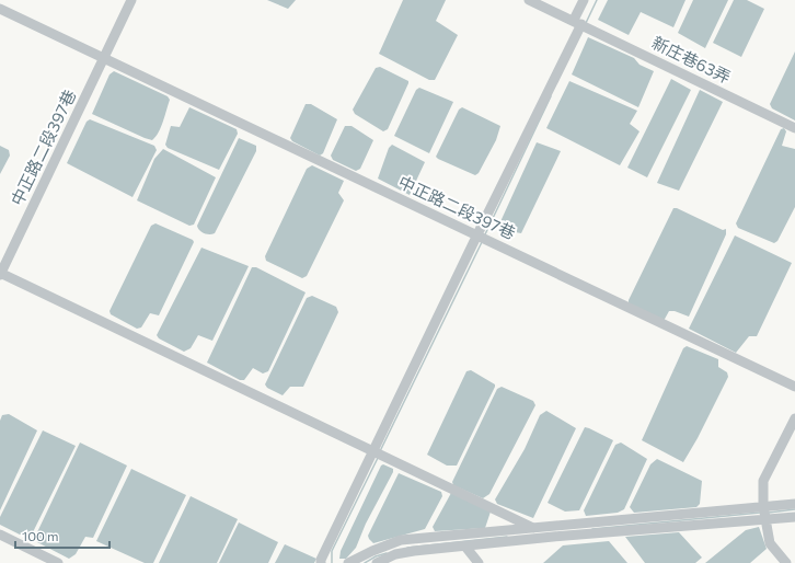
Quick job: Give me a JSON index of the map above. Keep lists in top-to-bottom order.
{
  "streets": {
    "street": ["新庄巷63弄", "中正路二段397巷"]
  },
  "scale_bar": "100 m"
}
